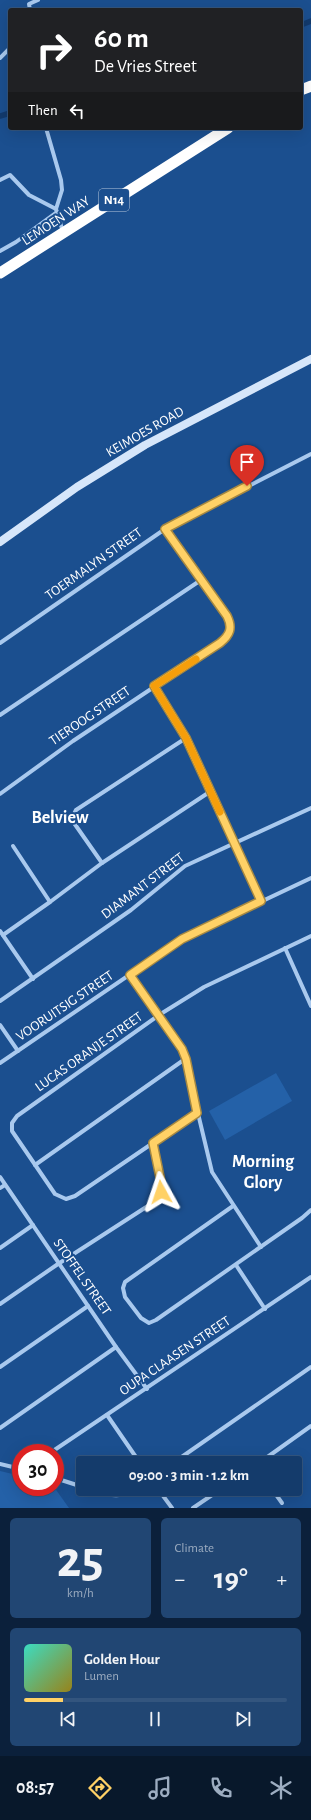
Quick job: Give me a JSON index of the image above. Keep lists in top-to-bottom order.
{
  "streets": {
    "highway": ["N14", "LEMOEN WAY"],
    "street": [
      "KEIMOES ROAD",
      "TOERMALYN STREET",
      "TIEROOG STREET",
      "DIAMANT STREET",
      "VOORUITSIG STREET",
      "LUCAS ORANJE STREET",
      "STOFFEL STREET",
      "OUPA CLAASEN STREET"
    ]
  },
  "crossings": [
    ["TOERMALYN STREET", "TIEROOG STREET"],
    ["STOFFEL STREET", "OUPA CLAASEN STREET"]
  ],
  "districts": ["Belview", "Morning Glory"],
  "page": {
    "turn": ["60 m", "De Vries Street"],
    "then": "Then",
    "limit": "30",
    "trip": "09:00 · 3 min · 1.2 km",
    "tile": [
      ["25", "km/h"],
      "Climate"
    ],
    "heat": ["−", "19°", "+"],
    "song": ["Golden Hour", "Lumen"],
    "tabs": "08:57"
  }
}
